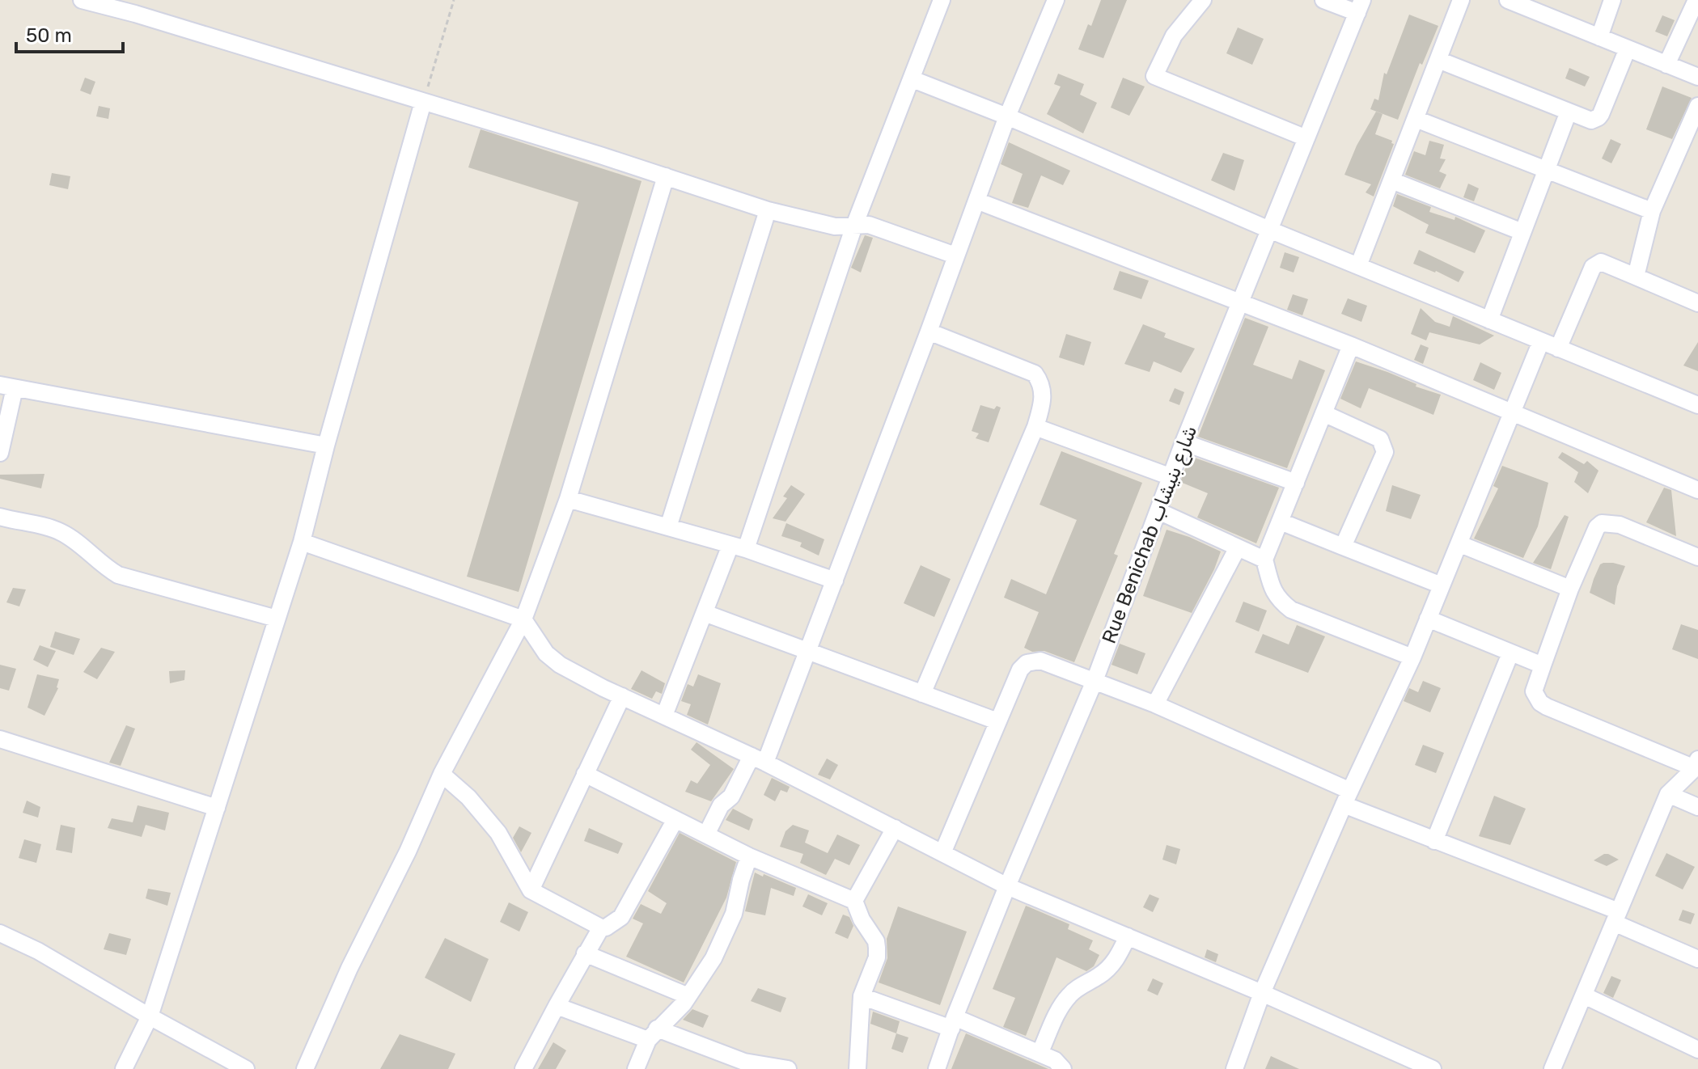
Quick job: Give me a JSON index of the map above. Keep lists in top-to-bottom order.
{
  "streets": {
    "street": ["Rue Benichab شارع بنيشاب"]
  },
  "scale_bar": "50 m"
}
